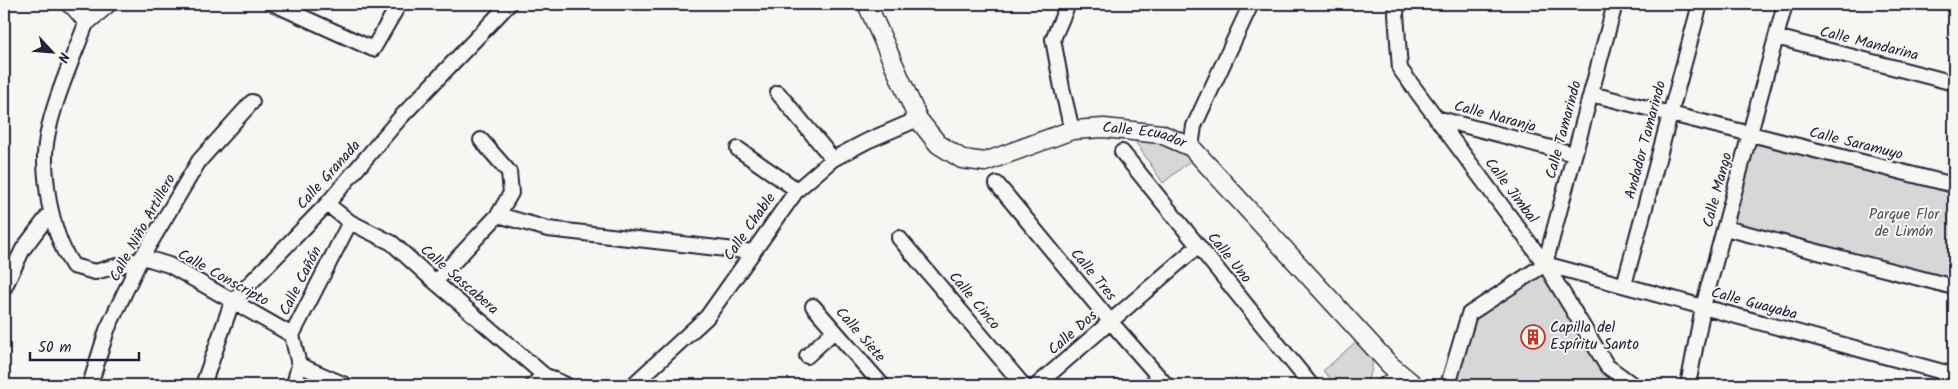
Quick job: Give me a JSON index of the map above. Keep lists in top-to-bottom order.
{
  "streets": {
    "street": [
      "Calle Mandarina",
      "Calle Naranja",
      "Calle Tamarindo",
      "Calle Ecuador",
      "Andador Tamarindo",
      "Calle Saramuyo",
      "Calle Granada",
      "Calle Mango",
      "Calle Jimbal",
      "Calle Chable",
      "Calle Niño Artillero",
      "Calle Uno",
      "Calle Tres",
      "Calle Conscripto",
      "Calle Sascabera",
      "Calle Cañón",
      "Calle Cinco",
      "Calle Guayaba",
      "Calle Dos",
      "Calle Siete"
    ]
  },
  "crossings": [
    ["Calle Mandarina", "Calle Mango"],
    ["Calle Naranja", "Calle Tamarindo"],
    ["Calle Naranja", "Calle Jimbal"],
    ["Calle Tamarindo", "Calle Saramuyo"],
    ["Calle Tamarindo", "Calle Jimbal"],
    ["Calle Tamarindo", "Calle Guayaba"],
    ["Calle Ecuador", "Calle Chable"],
    ["Andador Tamarindo", "Calle Saramuyo"],
    ["Andador Tamarindo", "Calle Guayaba"],
    ["Calle Saramuyo", "Calle Mango"],
    ["Calle Granada", "Calle Conscripto"],
    ["Calle Granada", "Calle Sascabera"],
    ["Calle Mango", "Calle Guayaba"],
    ["Calle Jimbal", "Calle Guayaba"],
    ["Calle Niño Artillero", "Calle Conscripto"],
    ["Calle Uno", "Calle Dos"],
    ["Calle Tres", "Calle Dos"],
    ["Calle Conscripto", "Calle Cañón"],
    ["Calle Sascabera", "Calle Cañón"]
  ],
  "parks": ["Parque Flor de Limón"],
  "places": {
    "building": ["Capilla del Espíritu Santo"]
  },
  "scale_bar": "50 m",
  "north": "bottom right"
}
